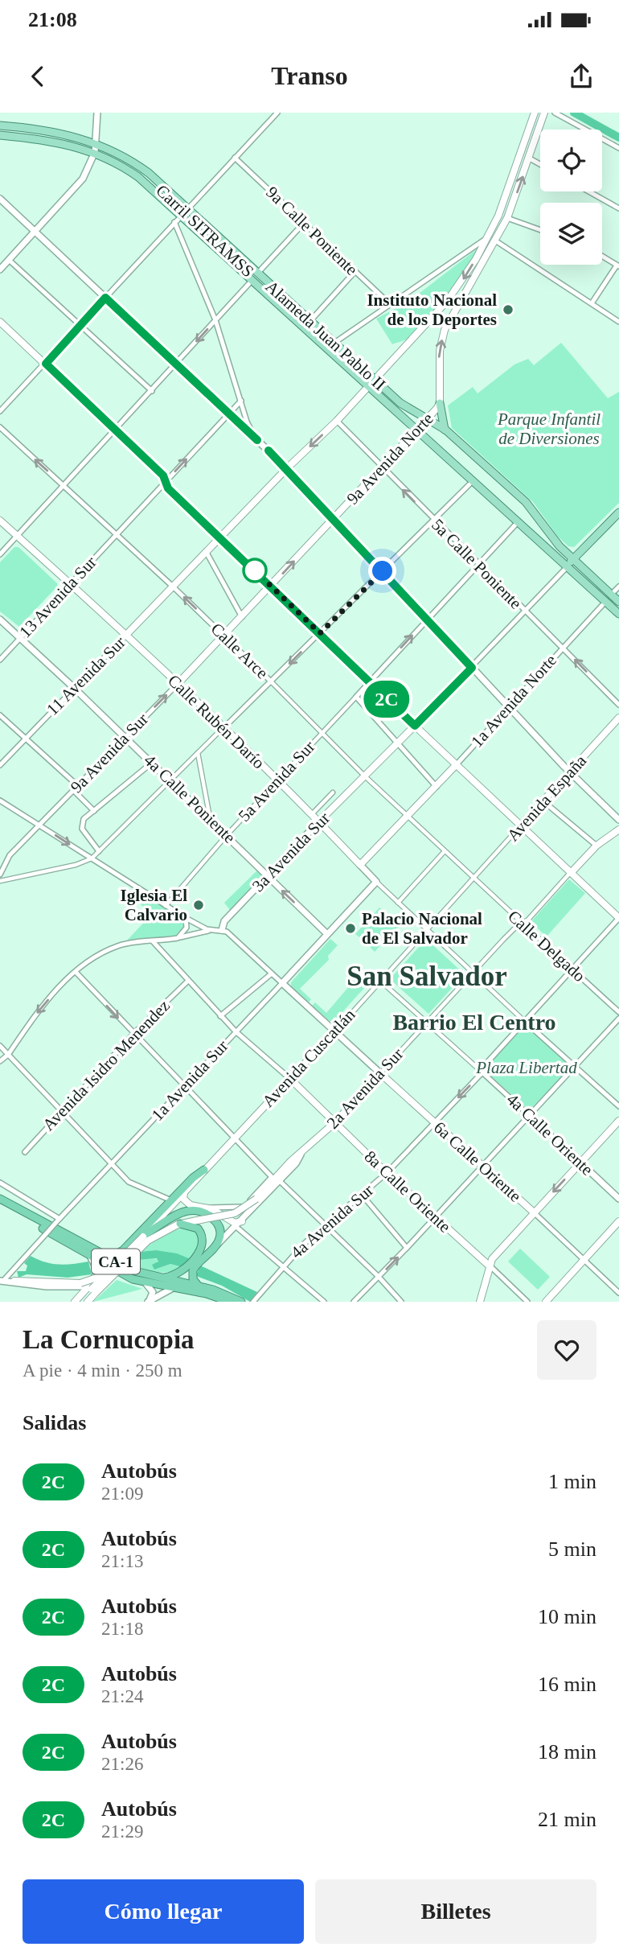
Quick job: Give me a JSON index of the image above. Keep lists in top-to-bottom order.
{
  "streets": {
    "highway": ["CA-1"],
    "main road": [
      "Carril SITRAMSS",
      "Alameda Juan Pablo II",
      "9a Avenida Norte",
      "11 Avenida Sur",
      "1a Avenida Norte",
      "Calle Rubén Darío",
      "9a Avenida Sur",
      "Avenida España",
      "3a Avenida Sur",
      "Avenida Cuscatlán",
      "2a Avenida Sur",
      "6a Calle Oriente",
      "8a Calle Oriente"
    ],
    "street": [
      "9a Calle Poniente",
      "5a Calle Poniente",
      "13 Avenida Sur",
      "Calle Arce",
      "5a Avenida Sur",
      "4a Calle Poniente",
      "Calle Delgado",
      "Avenida Isidro Menendez",
      "1a Avenida Sur",
      "4a Calle Oriente",
      "4a Avenida Sur"
    ]
  },
  "crossings": [
    ["Carril SITRAMSS", "Alameda Juan Pablo II"],
    ["Carril SITRAMSS", "9a Avenida Norte"],
    ["Carril SITRAMSS", "11 Avenida Sur"],
    ["Alameda Juan Pablo II", "9a Avenida Norte"],
    ["Alameda Juan Pablo II", "11 Avenida Sur"],
    ["Alameda Juan Pablo II", "1a Avenida Norte"],
    ["9a Avenida Norte", "5a Calle Poniente"],
    ["9a Avenida Norte", "Calle Arce"],
    ["9a Avenida Norte", "9a Avenida Sur"],
    ["5a Calle Poniente", "11 Avenida Sur"],
    ["5a Calle Poniente", "1a Avenida Norte"],
    ["13 Avenida Sur", "Calle Arce"],
    ["13 Avenida Sur", "Calle Rubén Darío"],
    ["13 Avenida Sur", "4a Calle Poniente"],
    ["Calle Arce", "11 Avenida Sur"],
    ["Calle Arce", "1a Avenida Norte"],
    ["Calle Arce", "9a Avenida Sur"],
    ["Calle Arce", "5a Avenida Sur"],
    ["Calle Arce", "Avenida España"],
    ["Calle Arce", "3a Avenida Sur"],
    ["Calle Arce", "Calle Delgado"],
    ["Calle Arce", "Avenida Cuscatlán"],
    ["11 Avenida Sur", "Calle Rubén Darío"],
    ["11 Avenida Sur", "4a Calle Poniente"],
    ["Calle Rubén Darío", "9a Avenida Sur"],
    ["Calle Rubén Darío", "5a Avenida Sur"],
    ["Calle Rubén Darío", "3a Avenida Sur"],
    ["Calle Rubén Darío", "Avenida Cuscatlán"],
    ["Calle Rubén Darío", "1a Avenida Sur"],
    ["Calle Rubén Darío", "2a Avenida Sur"],
    ["Calle Rubén Darío", "4a Avenida Sur"],
    ["9a Avenida Sur", "4a Calle Poniente"],
    ["5a Avenida Sur", "4a Calle Poniente"],
    ["Avenida España", "Calle Delgado"],
    ["Avenida España", "Avenida Cuscatlán"],
    ["4a Calle Poniente", "3a Avenida Sur"],
    ["4a Calle Poniente", "1a Avenida Sur"],
    ["Calle Delgado", "Avenida Cuscatlán"],
    ["Calle Delgado", "2a Avenida Sur"],
    ["Calle Delgado", "4a Avenida Sur"],
    ["Avenida Cuscatlán", "2a Avenida Sur"],
    ["Avenida Cuscatlán", "4a Calle Oriente"],
    ["Avenida Cuscatlán", "6a Calle Oriente"],
    ["Avenida Cuscatlán", "8a Calle Oriente"],
    ["1a Avenida Sur", "6a Calle Oriente"],
    ["2a Avenida Sur", "4a Calle Oriente"],
    ["2a Avenida Sur", "6a Calle Oriente"],
    ["2a Avenida Sur", "8a Calle Oriente"],
    ["4a Calle Oriente", "4a Avenida Sur"],
    ["6a Calle Oriente", "4a Avenida Sur"],
    ["8a Calle Oriente", "4a Avenida Sur"]
  ],
  "one_way": ["5a Calle Poniente"],
  "districts": ["San Salvador", "Barrio El Centro"],
  "parks": ["Parque Infantil de Diversiones", "Plaza Libertad"],
  "places": ["Instituto Nacional de los Deportes", "Iglesia El Calvario", "Palacio Nacional de El Salvador"],
  "lines": ["bus line 2C"],
  "page": {
    "status": "21:08",
    "header": "Transo",
    "on_map": "2C",
    "heading": [
      ["La Cornucopia", "A pie · 4 min · 250 m"],
      "Salidas"
    ],
    "list": [
      {
        "mark": "2C",
        "name": "Autobús",
        "note": "21:09",
        "value": "1 min"
      },
      {
        "mark": "2C",
        "name": "Autobús",
        "note": "21:13",
        "value": "5 min"
      },
      {
        "mark": "2C",
        "name": "Autobús",
        "note": "21:18",
        "value": "10 min"
      },
      {
        "mark": "2C",
        "name": "Autobús",
        "note": "21:24",
        "value": "16 min"
      },
      {
        "mark": "2C",
        "name": "Autobús",
        "note": "21:26",
        "value": "18 min"
      },
      {
        "mark": "2C",
        "name": "Autobús",
        "note": "21:29",
        "value": "21 min"
      }
    ],
    "buttons": ["Cómo llegar", "Billetes"]
  }
}
